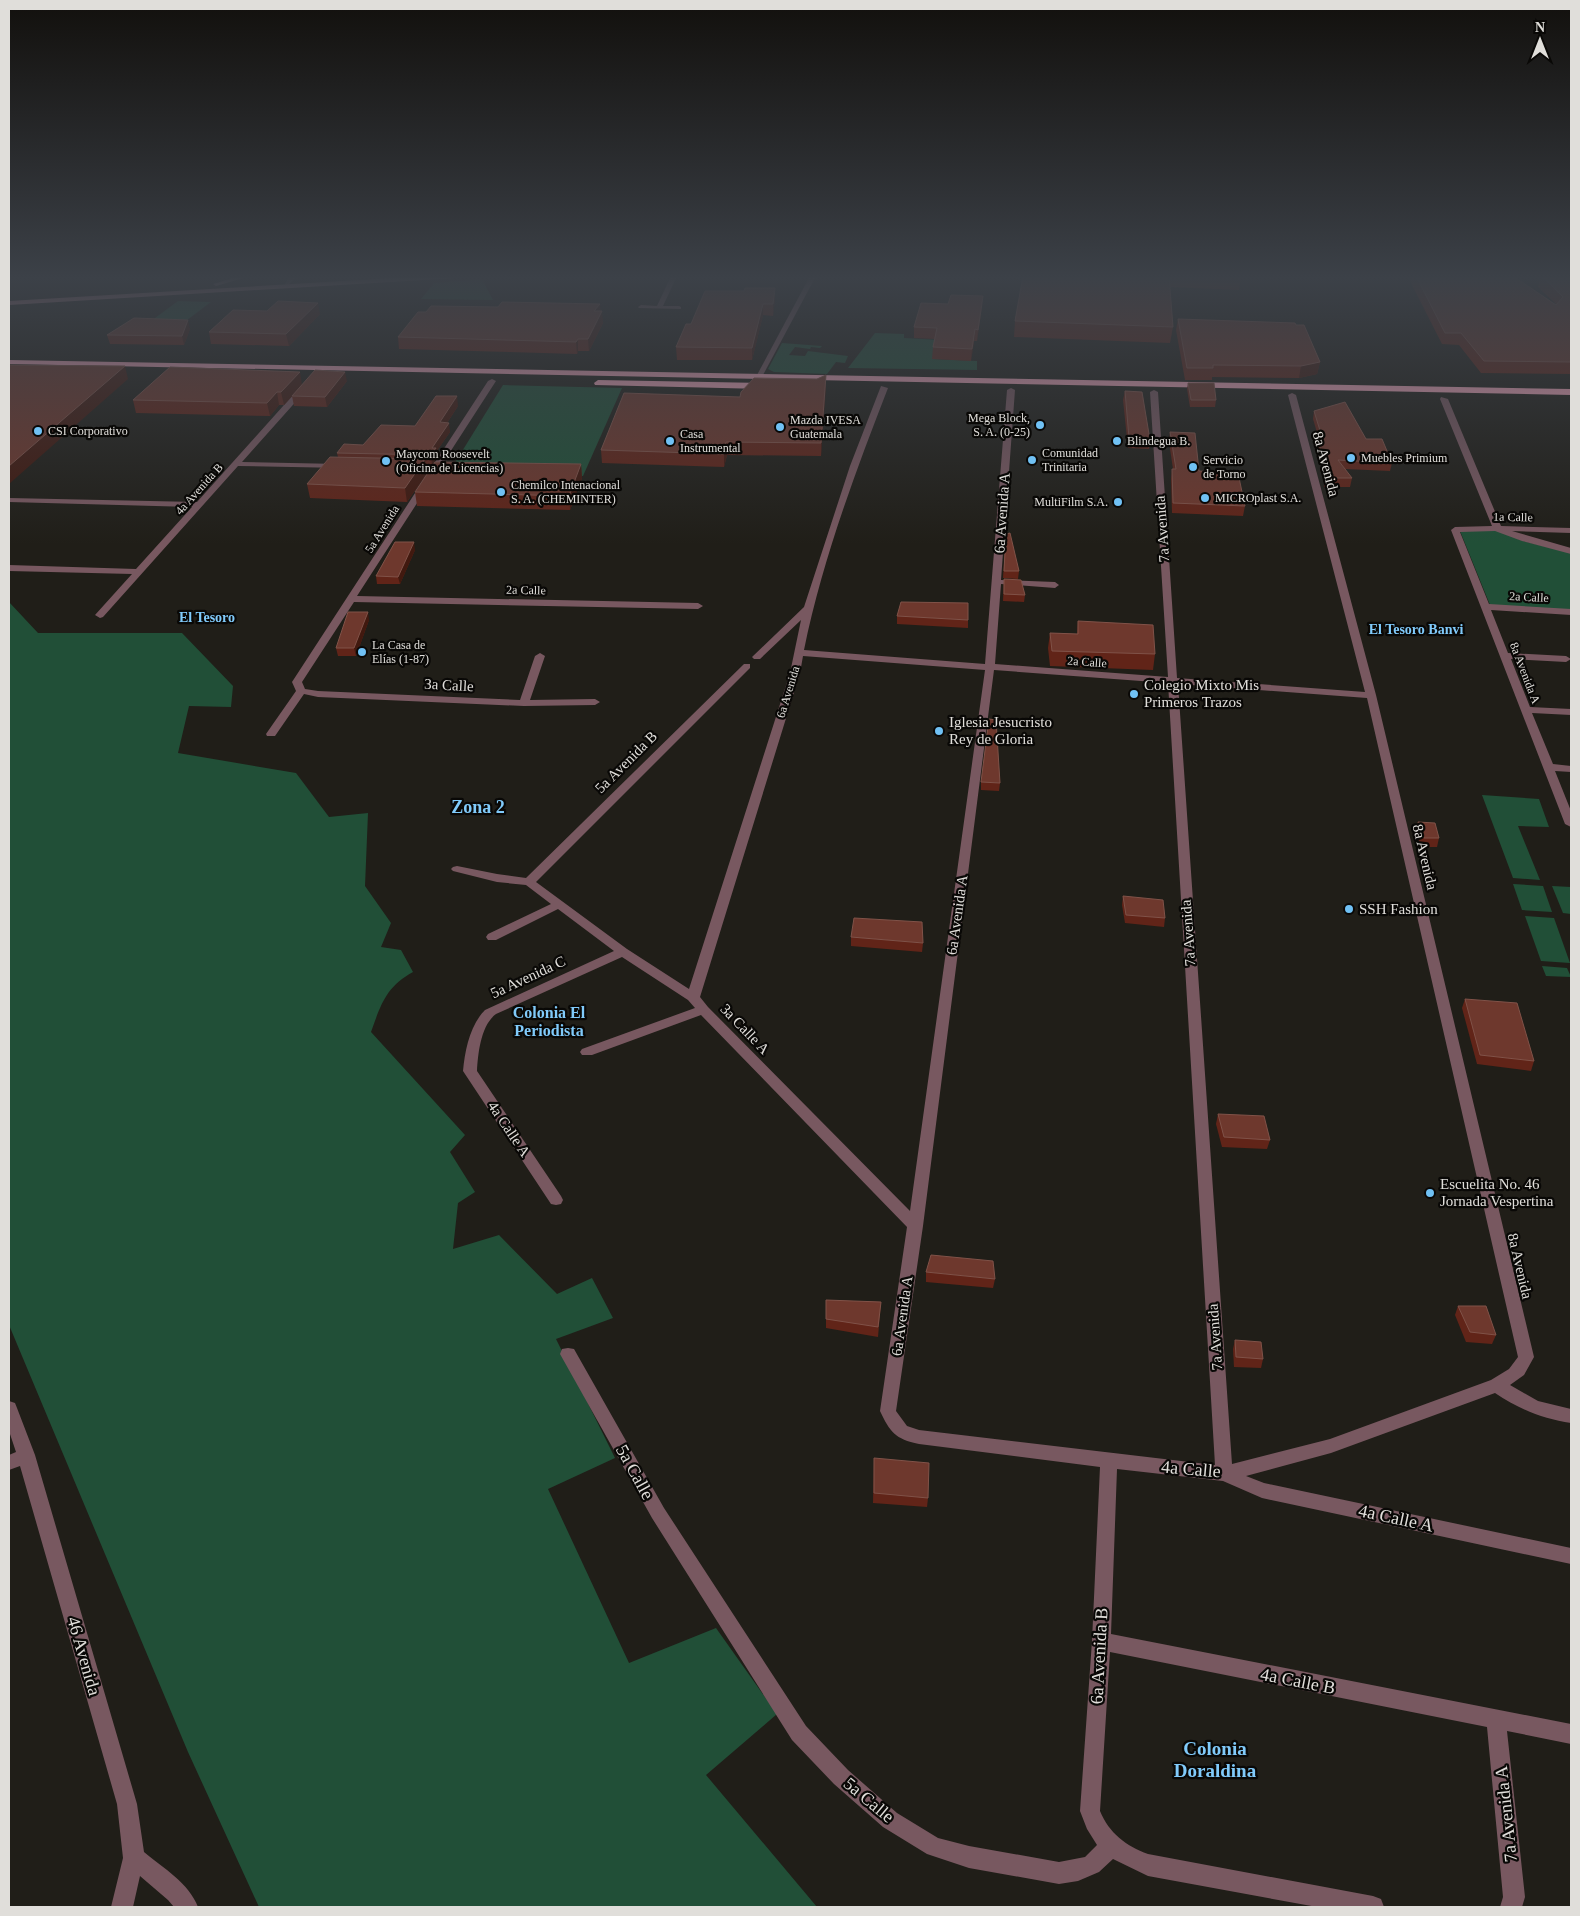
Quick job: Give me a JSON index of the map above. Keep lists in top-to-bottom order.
{
  "streets": {
    "street": [
      "8a Avenida",
      "4a Avenida B",
      "6a Avenida A",
      "1a Calle",
      "5a Avenida",
      "7a Avenida",
      "2a Calle",
      "8a Avenida A",
      "3a Calle",
      "6a Avenida",
      "5a Avenida B",
      "5a Avenida C",
      "3a Calle A",
      "4a Calle A",
      "4a Calle",
      "5a Calle",
      "46 Avenida",
      "6a Avenida B",
      "4a Calle B",
      "7a Avenida A"
    ]
  },
  "crossings": [
    ["8a Avenida", "2a Calle"],
    ["8a Avenida", "4a Calle"],
    ["6a Avenida A", "2a Calle"],
    ["6a Avenida A", "3a Calle A"],
    ["6a Avenida A", "4a Calle"],
    ["1a Calle", "8a Avenida A"],
    ["5a Avenida", "2a Calle"],
    ["5a Avenida", "3a Calle"],
    ["7a Avenida", "2a Calle"],
    ["7a Avenida", "4a Calle A"],
    ["7a Avenida", "4a Calle"],
    ["2a Calle", "8a Avenida A"],
    ["2a Calle", "6a Avenida"],
    ["6a Avenida", "3a Calle A"],
    ["5a Avenida B", "3a Calle A"],
    ["5a Avenida C", "3a Calle A"],
    ["5a Avenida C", "4a Calle A"],
    ["4a Calle A", "4a Calle"],
    ["4a Calle", "6a Avenida B"],
    ["5a Calle", "6a Avenida B"],
    ["6a Avenida B", "4a Calle B"],
    ["4a Calle B", "7a Avenida A"]
  ],
  "districts": [
    "El Tesoro",
    "El Tesoro Banvi",
    "Zona 2",
    "Colonia El Periodista",
    "Colonia Doraldina"
  ],
  "places": [
    "Mega Block, S. A. (0-25)",
    "Mazda IVESA Guatemala",
    "CSI Corporativo",
    "Casa Instrumental",
    "Blindegua B.",
    "Muebles Primium",
    "Comunidad Trinitaria",
    "Maycom Roosevelt (Oficina de Licencias)",
    "Servicio de Torno",
    "Chemilco Intenacional S. A. (CHEMINTER)",
    "MICROplast S.A.",
    "MultiFilm S.A.",
    "La Casa de Elías (1-87)",
    "Colegio Mixto Mis Primeros Trazos",
    "Iglesia Jesucristo Rey de Gloria",
    "SSH Fashion",
    "Escuelita No. 46 Jornada Vespertina"
  ],
  "north": "top"
}
